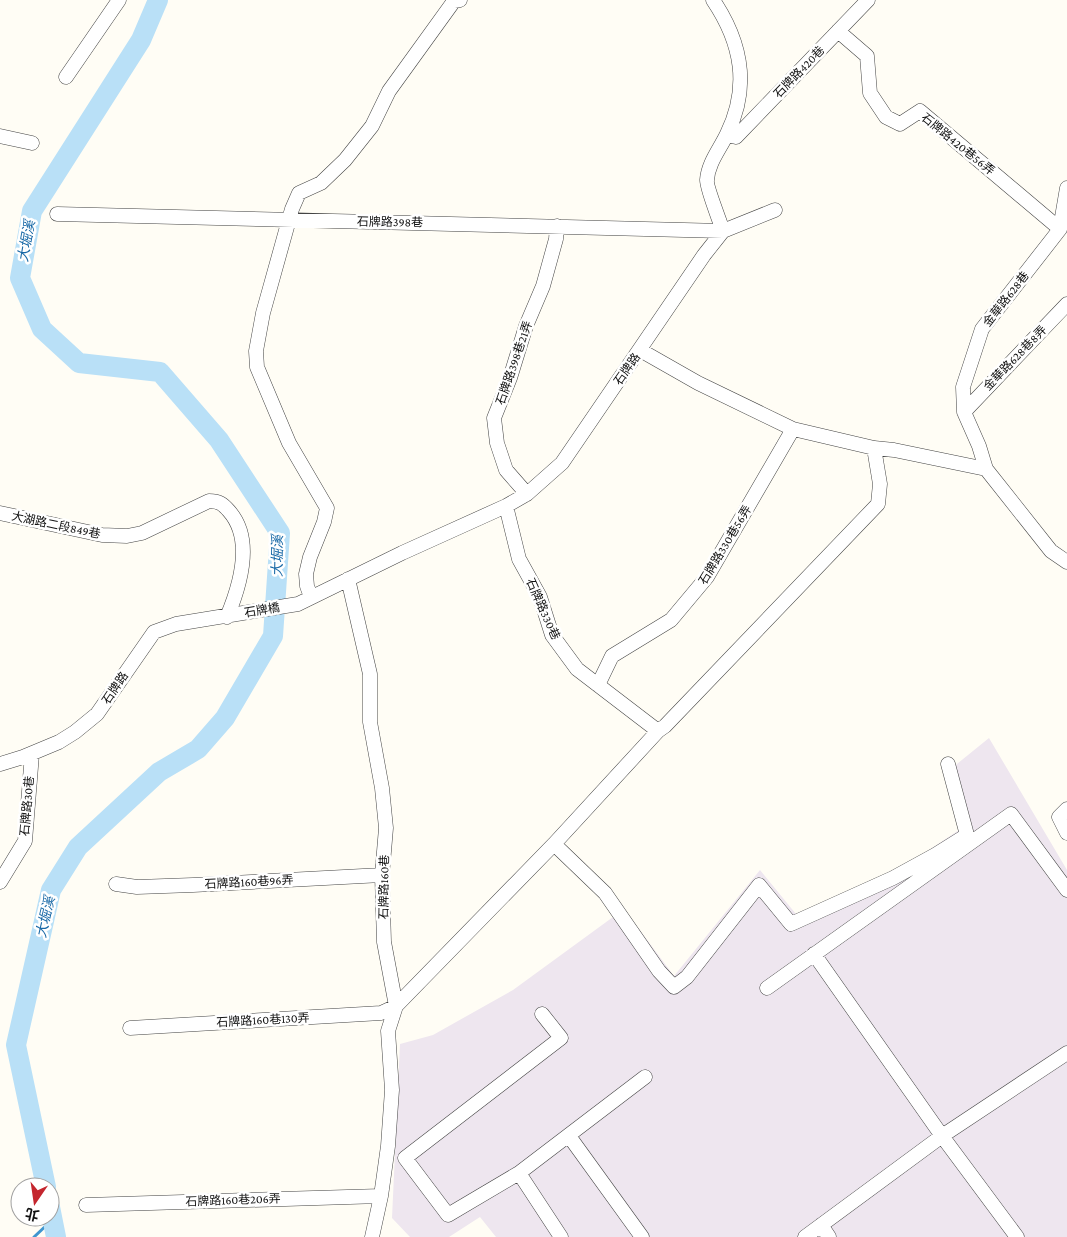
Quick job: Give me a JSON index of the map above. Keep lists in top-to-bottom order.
{
  "streets": {
    "street": [
      "石牌路420巷",
      "石牌路420巷56弄",
      "石牌路398巷",
      "金華路628巷",
      "金華路628巷8弄",
      "石牌路398巷21弄",
      "石牌路",
      "大湖路二段849巷",
      "石牌路330巷56弄",
      "石牌路330巷",
      "石牌橋",
      "石牌路30巷",
      "石牌路160巷96弄",
      "石牌路160巷",
      "石牌路160巷130弄",
      "石牌路160巷206弄"
    ]
  },
  "crossings": [
    ["石牌路420巷", "石牌路420巷56弄"],
    ["石牌路420巷56弄", "金華路628巷"],
    ["石牌路398巷", "石牌路398巷21弄"],
    ["石牌路398巷", "石牌路"],
    ["金華路628巷", "金華路628巷8弄"],
    ["石牌路398巷21弄", "石牌路"],
    ["石牌路", "大湖路二段849巷"],
    ["石牌路", "石牌路330巷"],
    ["石牌路", "石牌橋"],
    ["石牌路", "石牌路30巷"],
    ["石牌路", "石牌路160巷"],
    ["大湖路二段849巷", "石牌橋"],
    ["石牌路330巷56弄", "石牌路330巷"],
    ["石牌路160巷96弄", "石牌路160巷"],
    ["石牌路160巷", "石牌路160巷130弄"],
    ["石牌路160巷", "石牌路160巷206弄"]
  ],
  "water": ["大堀溪"],
  "north": "bottom"
}
